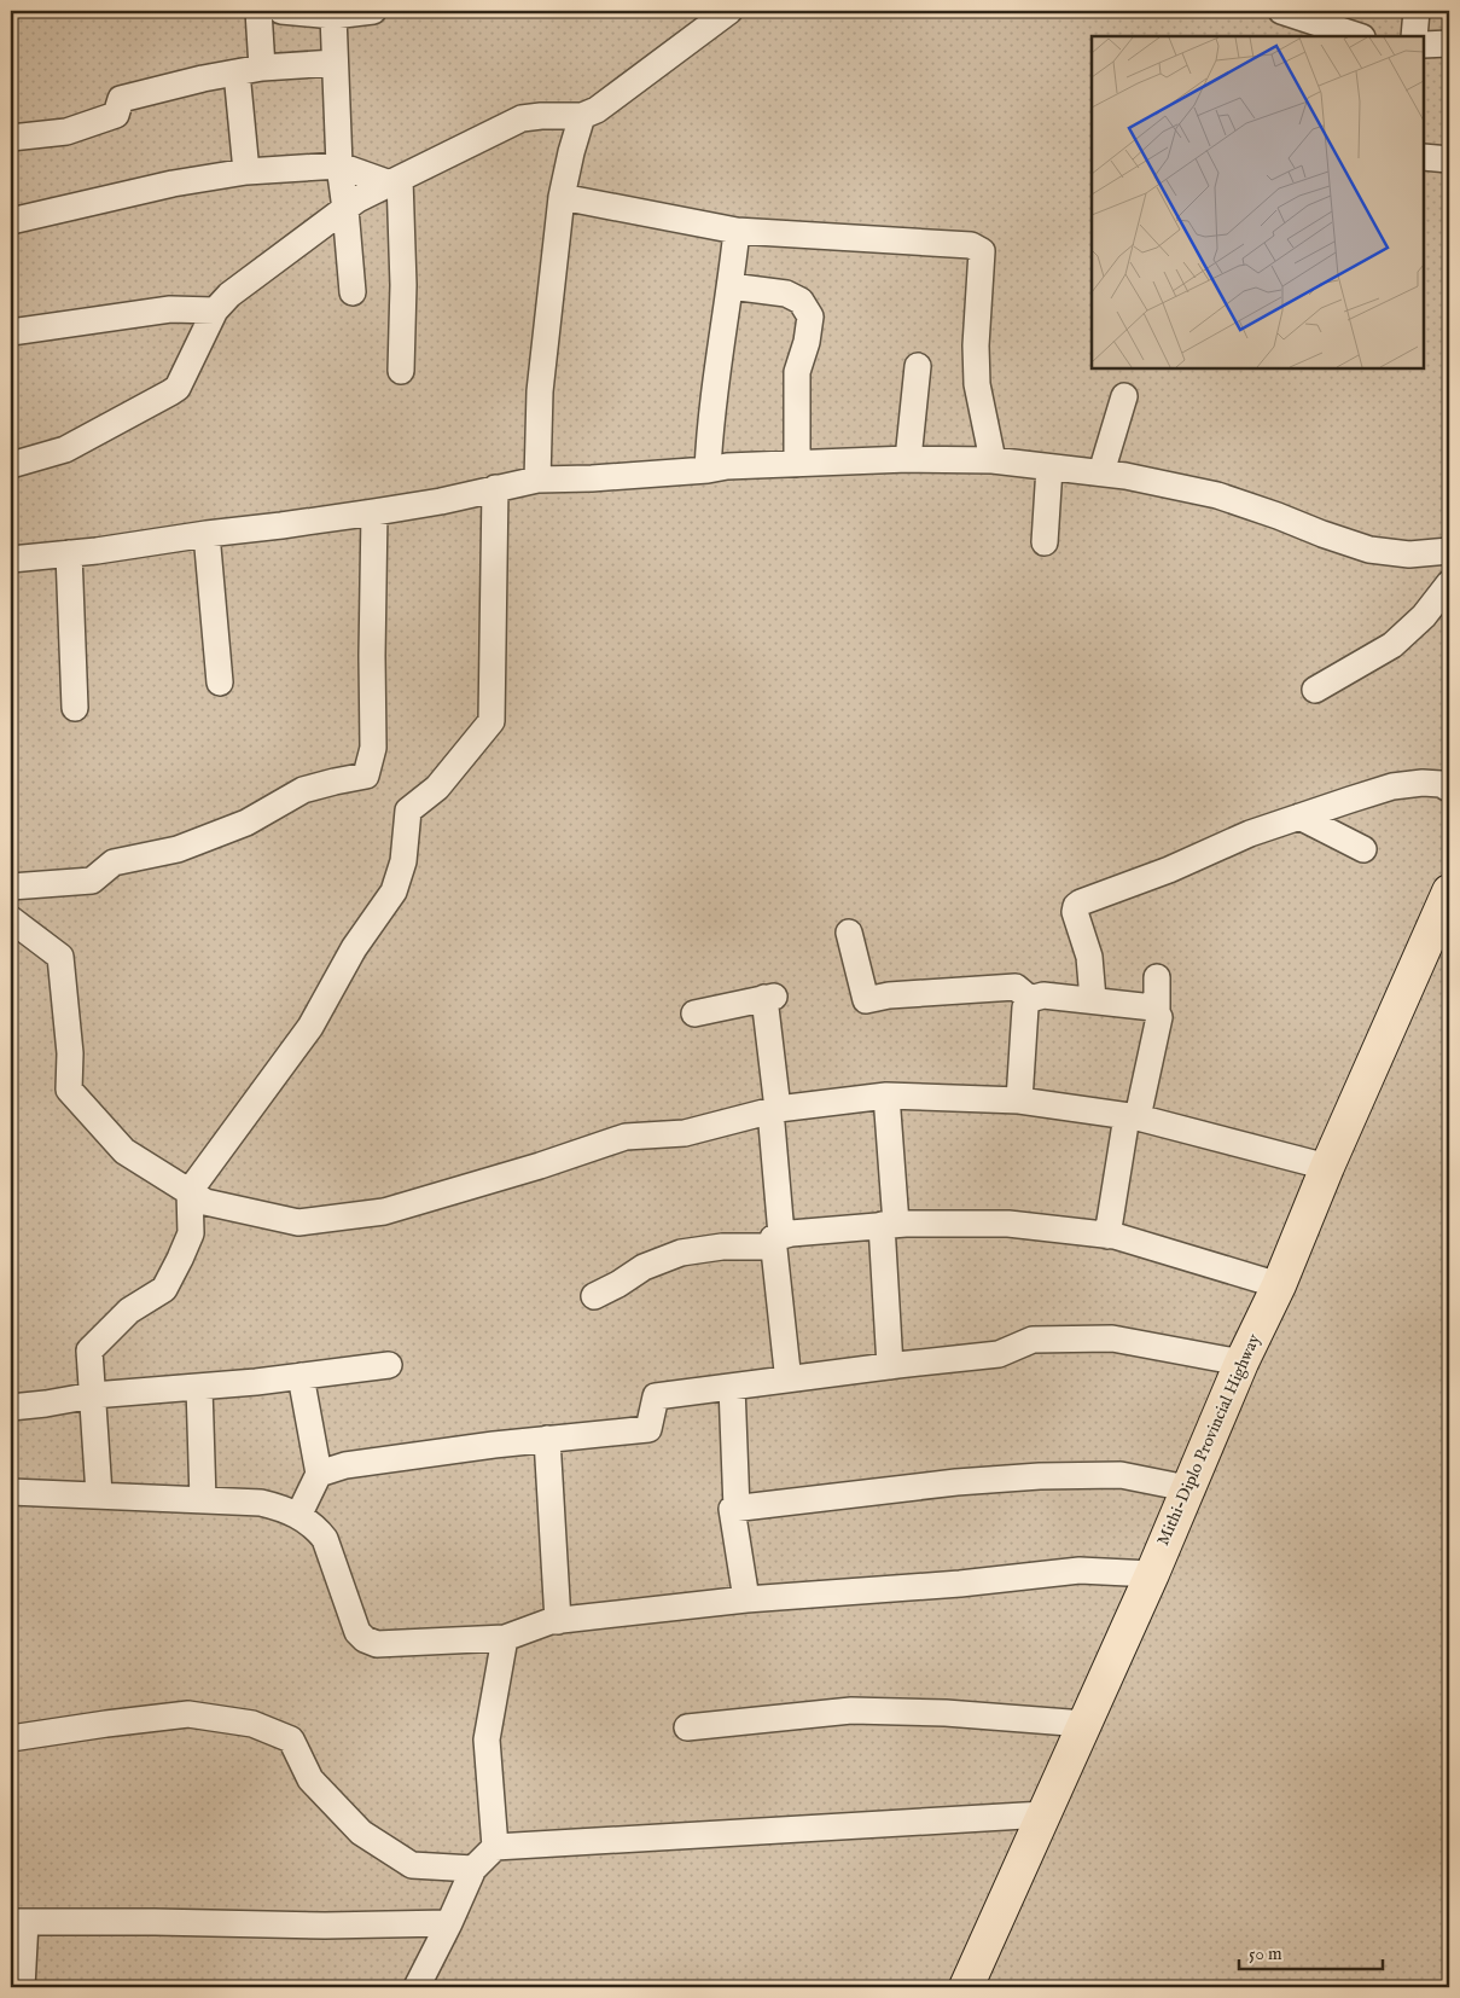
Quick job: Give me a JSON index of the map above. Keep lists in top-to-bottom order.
{
  "streets": {
    "main road": ["Mithi-Diplo Provincial Highway"]
  },
  "scale_bar": "50 m"
}
